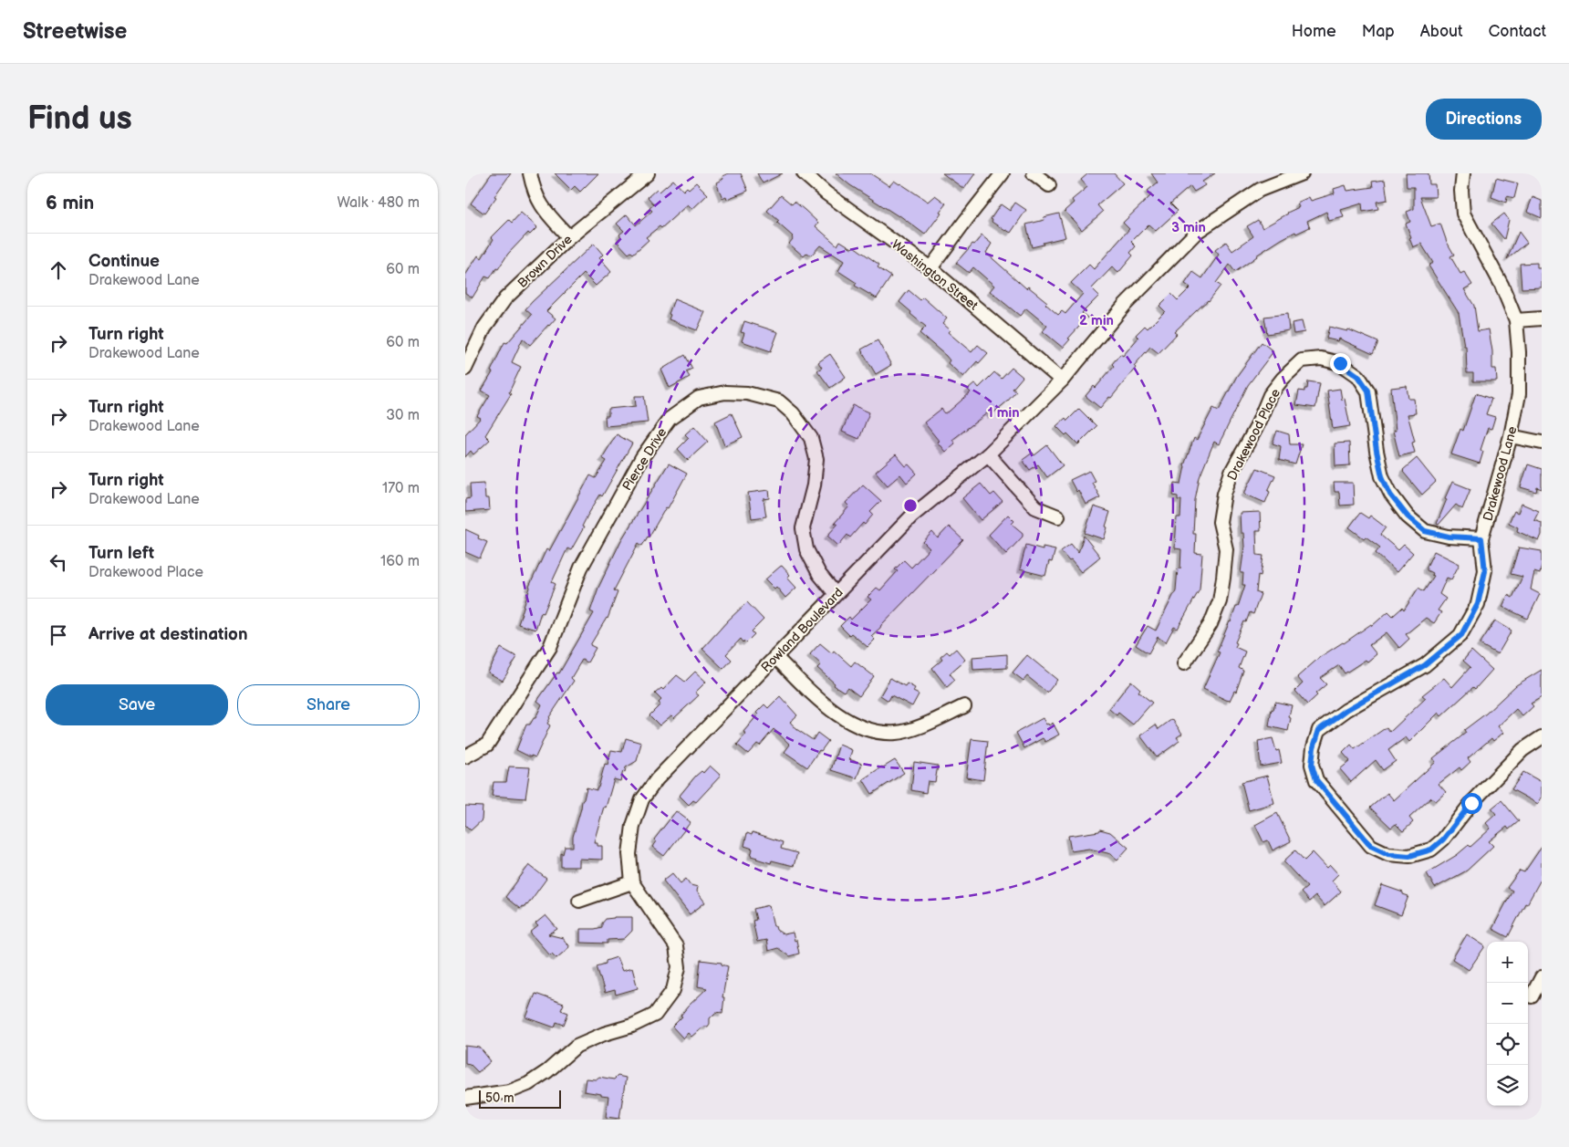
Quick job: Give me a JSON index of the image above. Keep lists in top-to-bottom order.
{
  "streets": {
    "street": [
      "Brown Drive",
      "Washington Street",
      "Drakewood Place",
      "Pierce Drive",
      "Drakewood Lane",
      "Rowland Boulevard"
    ]
  },
  "crossings": [
    ["Washington Street", "Rowland Boulevard"],
    ["Drakewood Place", "Drakewood Lane"],
    ["Pierce Drive", "Rowland Boulevard"]
  ],
  "scale_bar": "50 m",
  "page": {
    "header": "Streetwise",
    "nav": [
      "Home",
      "Map",
      "About",
      "Contact"
    ],
    "buttons": [
      "Directions",
      ["Save", "Share"]
    ],
    "title": "Find us",
    "heading": ["6 min", "Walk · 480 m"],
    "list": [
      ["Continue", "Drakewood Lane", "60 m"],
      ["Turn right", "Drakewood Lane", "60 m"],
      ["Turn right", "Drakewood Lane", "30 m"],
      ["Turn right", "Drakewood Lane", "170 m"],
      ["Turn left", "Drakewood Place", "160 m"],
      "Arrive at destination"
    ],
    "map_buttons": ["+", "−"],
    "scale": "50 m"
  },
  "rings": ["3 min", "2 min", "1 min"]
}
